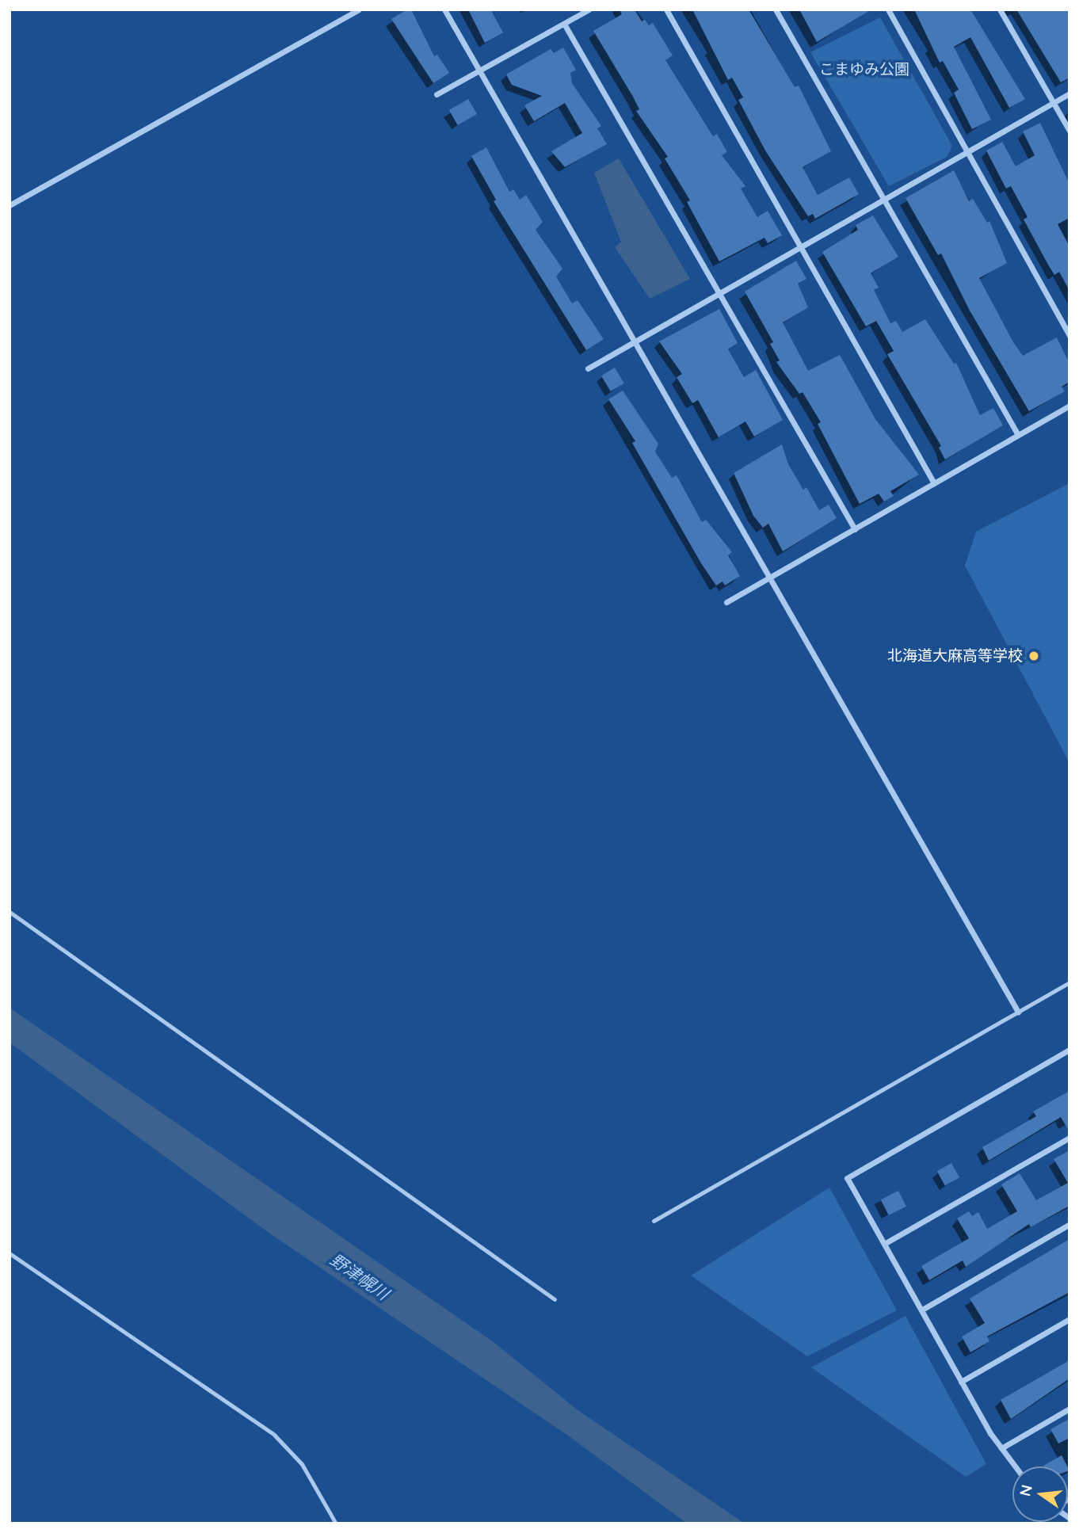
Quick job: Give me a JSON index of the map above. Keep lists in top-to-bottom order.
{
  "water": ["野津幌川"],
  "parks": ["こまゆみ公園"],
  "places": ["北海道大麻高等学校"],
  "north": "left"
}
